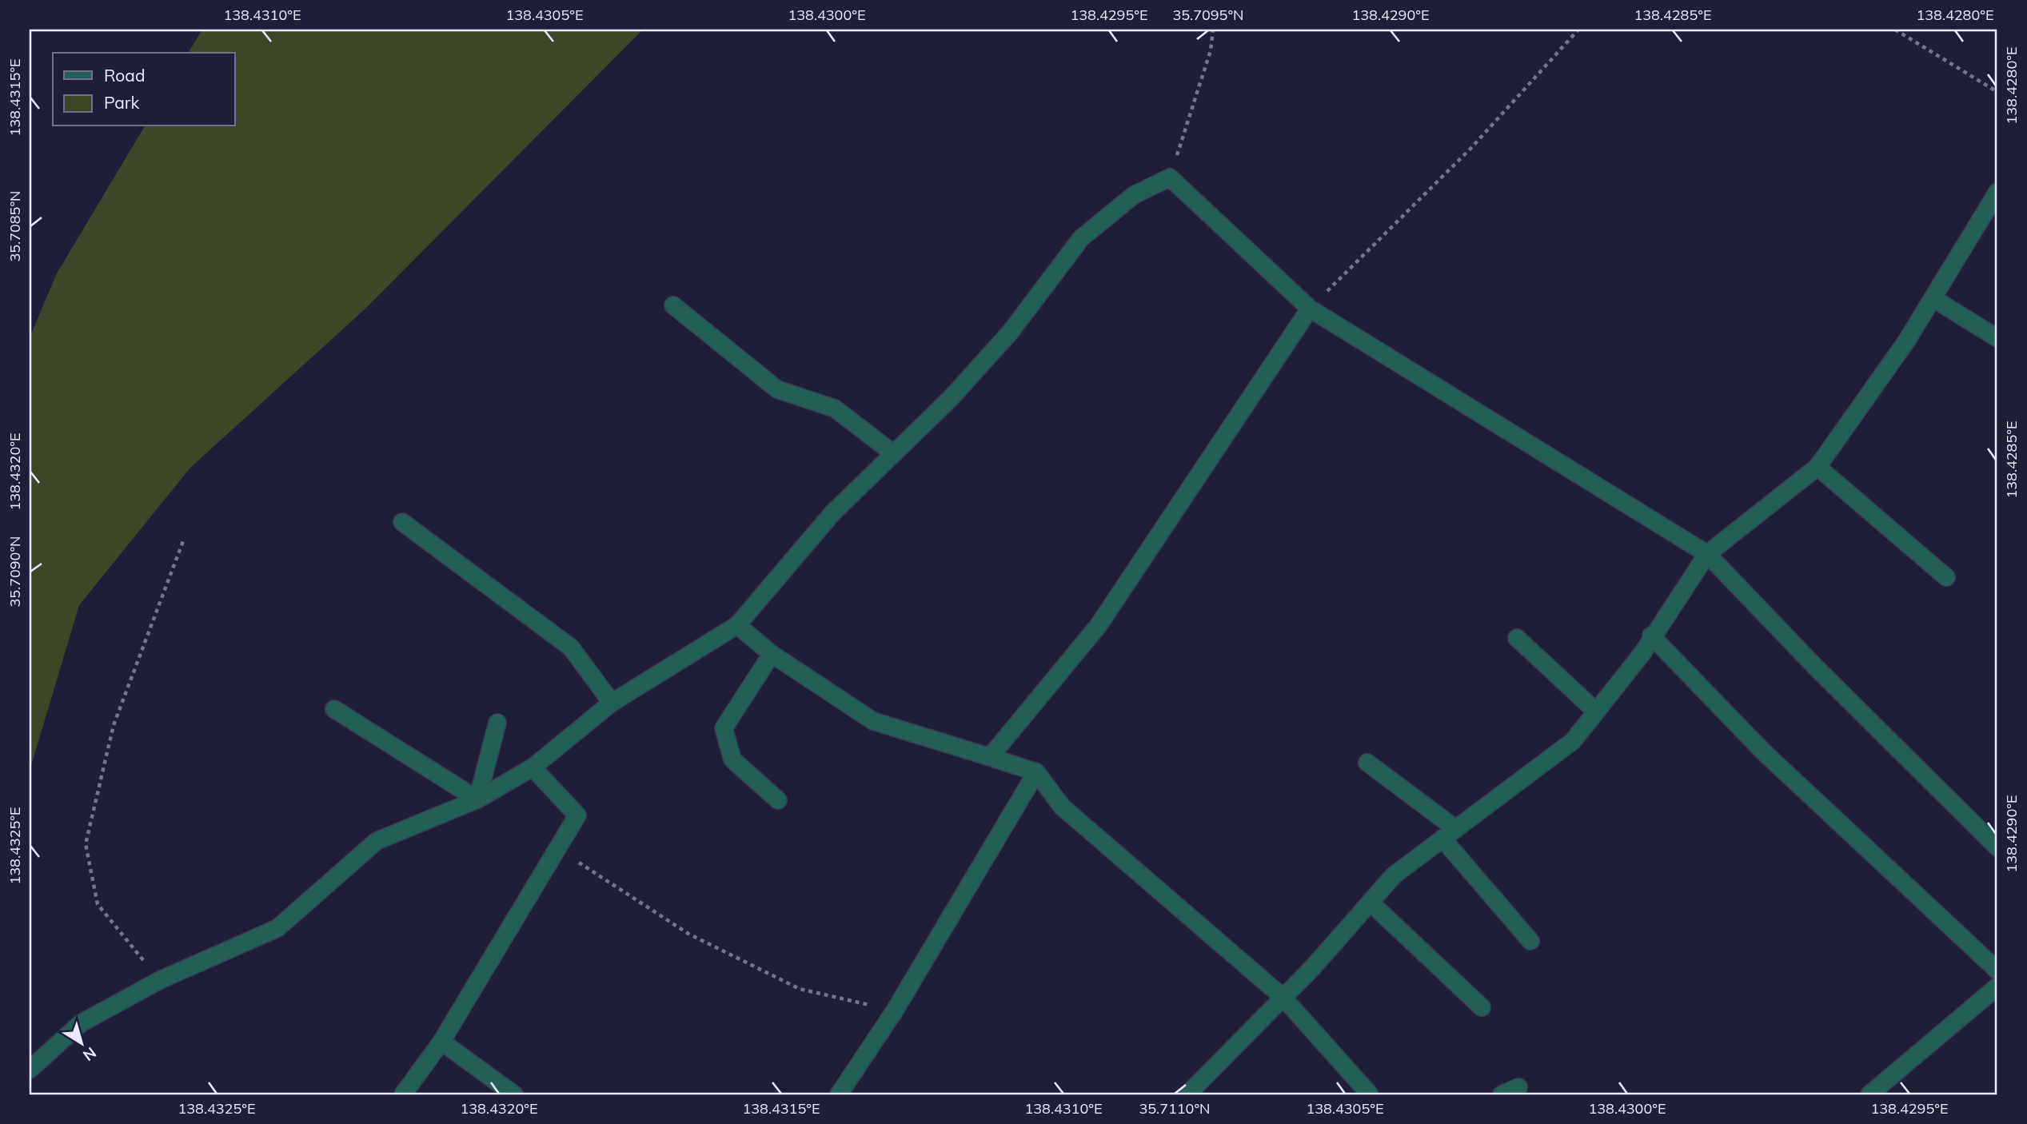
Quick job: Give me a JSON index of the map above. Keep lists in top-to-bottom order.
{
  "legend": ["Road", "Park"],
  "north": "bottom right",
  "coordinates": [
    "138.4310°E",
    "138.4305°E",
    "138.4300°E",
    "138.4295°E",
    "35.7095°N",
    "138.4290°E",
    "138.4285°E",
    "138.4280°E",
    "138.4315°E",
    "35.7085°N",
    "138.4320°E",
    "35.7090°N",
    "138.4325°E",
    "35.7110°N"
  ]
}
